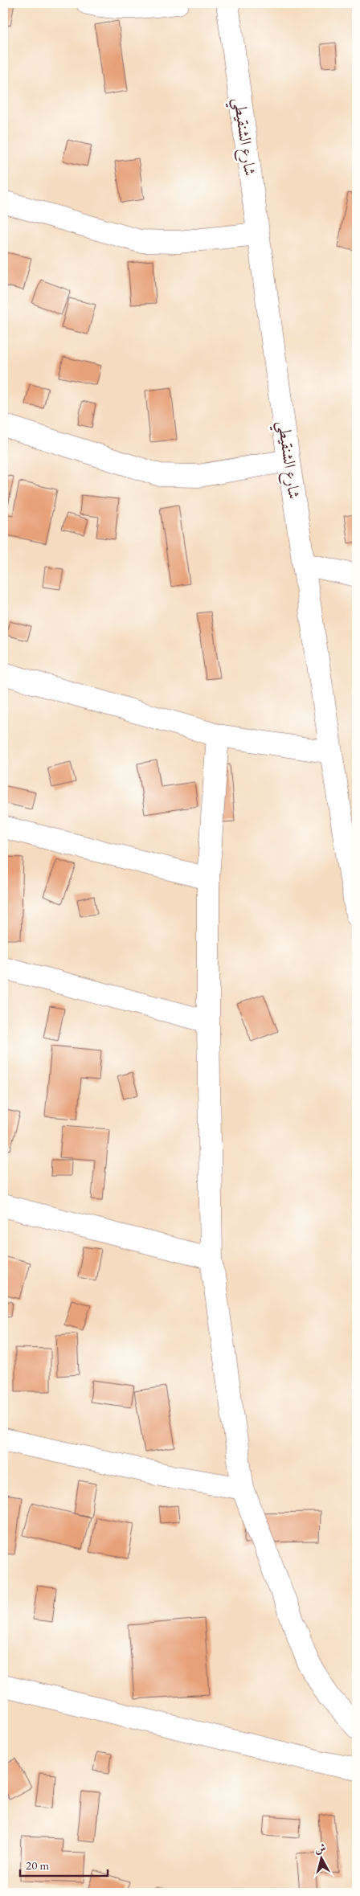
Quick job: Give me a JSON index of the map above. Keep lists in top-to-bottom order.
{
  "streets": {
    "street": ["شارع الشنقيطي"]
  },
  "scale_bar": "20 m",
  "north": "top"
}
